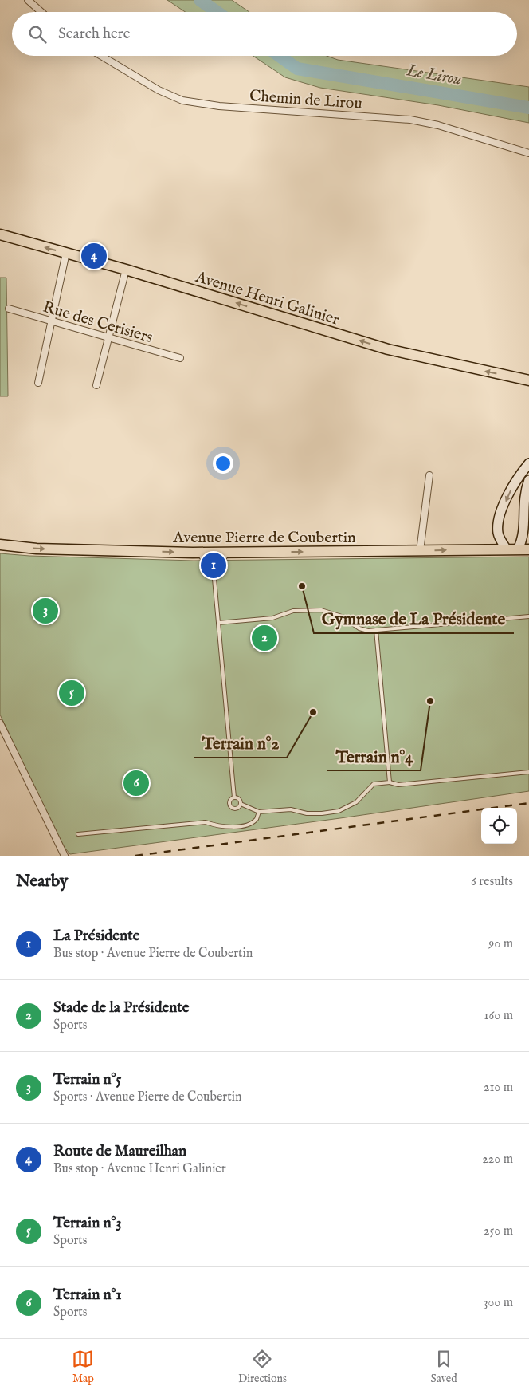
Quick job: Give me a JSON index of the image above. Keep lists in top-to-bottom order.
{
  "streets": {
    "main road": ["Avenue Henri Galinier", "Avenue Pierre de Coubertin"],
    "street": ["Chemin de Lirou", "Rue des Cerisiers"]
  },
  "one_way": ["Avenue Henri Galinier", "Avenue Pierre de Coubertin"],
  "water": ["Le Lirou"],
  "places": ["Gymnase de La Présidente", "Terrain n°4", "Terrain n°2"],
  "page": {
    "search": "Search here",
    "pins": [
      "4",
      "1",
      "3",
      "2",
      "5",
      "6"
    ],
    "heading": ["Nearby", "6 results"],
    "list": [
      {
        "mark": "1",
        "name": "La Présidente",
        "note": "Bus stop · Avenue Pierre de Coubertin",
        "value": "90 m"
      },
      {
        "mark": "2",
        "name": "Stade de la Présidente",
        "note": "Sports",
        "value": "160 m"
      },
      {
        "mark": "3",
        "name": "Terrain n°5",
        "note": "Sports · Avenue Pierre de Coubertin",
        "value": "210 m"
      },
      {
        "mark": "4",
        "name": "Route de Maureilhan",
        "note": "Bus stop · Avenue Henri Galinier",
        "value": "220 m"
      },
      {
        "mark": "5",
        "name": "Terrain n°3",
        "note": "Sports",
        "value": "250 m"
      },
      {
        "mark": "6",
        "name": "Terrain n°1",
        "note": "Sports",
        "value": "300 m"
      }
    ],
    "nav": ["Map", "Directions", "Saved"]
  }
}
